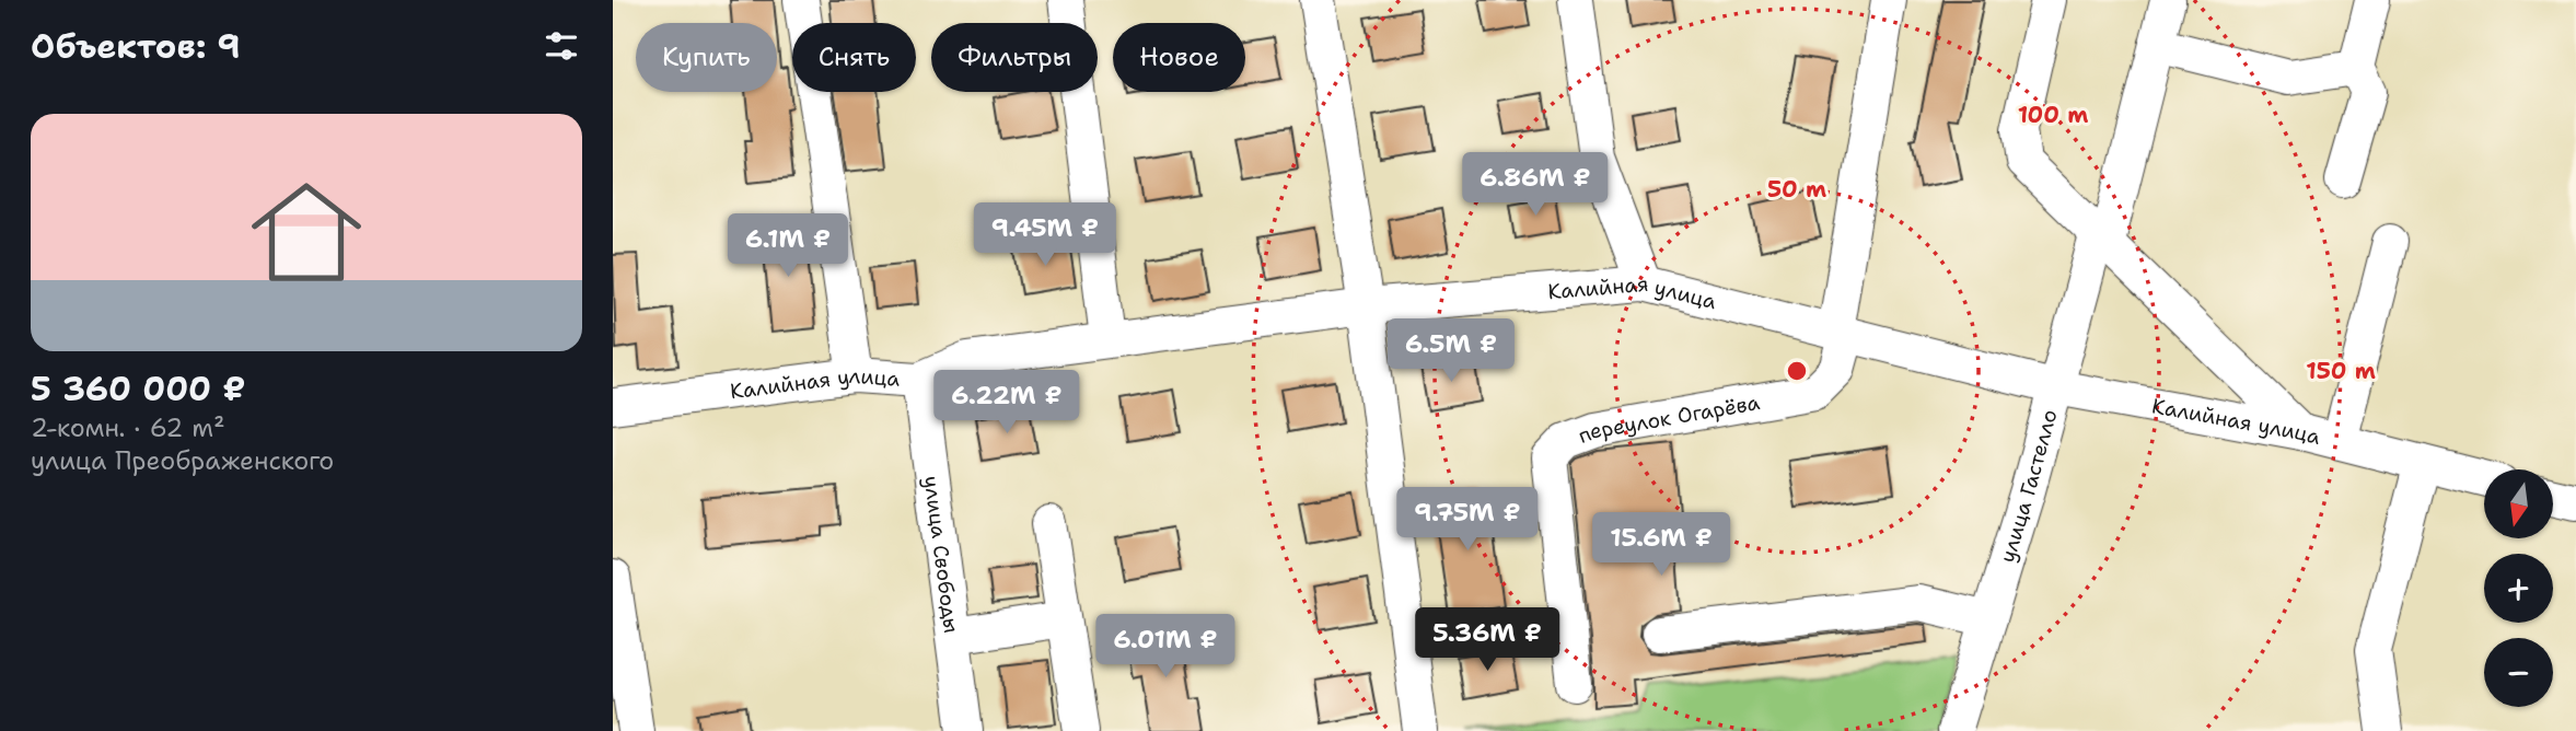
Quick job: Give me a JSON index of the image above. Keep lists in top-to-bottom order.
{
  "streets": {
    "street": [
      "Калийная улица",
      "переулок Огарёва",
      "улица Гастелло",
      "улица Свободы"
    ]
  },
  "crossings": [
    ["Калийная улица", "переулок Огарёва"],
    ["Калийная улица", "улица Гастелло"],
    ["Калийная улица", "улица Свободы"]
  ],
  "north": "bottom",
  "page": {
    "heading": "Объектов: 9",
    "chip": [
      "Купить",
      "Снять",
      "Фильтры",
      "Новое"
    ],
    "list": [
      {
        "name": "5 360 000 ₽",
        "note": "2-комн. · 62 m² · улица Преображенского"
      }
    ],
    "price": [
      "6.86M ₽",
      "9.45M ₽",
      "6.1M ₽",
      "6.5M ₽",
      "6.22M ₽",
      "9.75M ₽",
      "15.6M ₽",
      "5.36M ₽",
      "6.01M ₽"
    ],
    "map_buttons": ["+", "−"]
  },
  "rings": ["100 m", "50 m", "150 m"]
}
